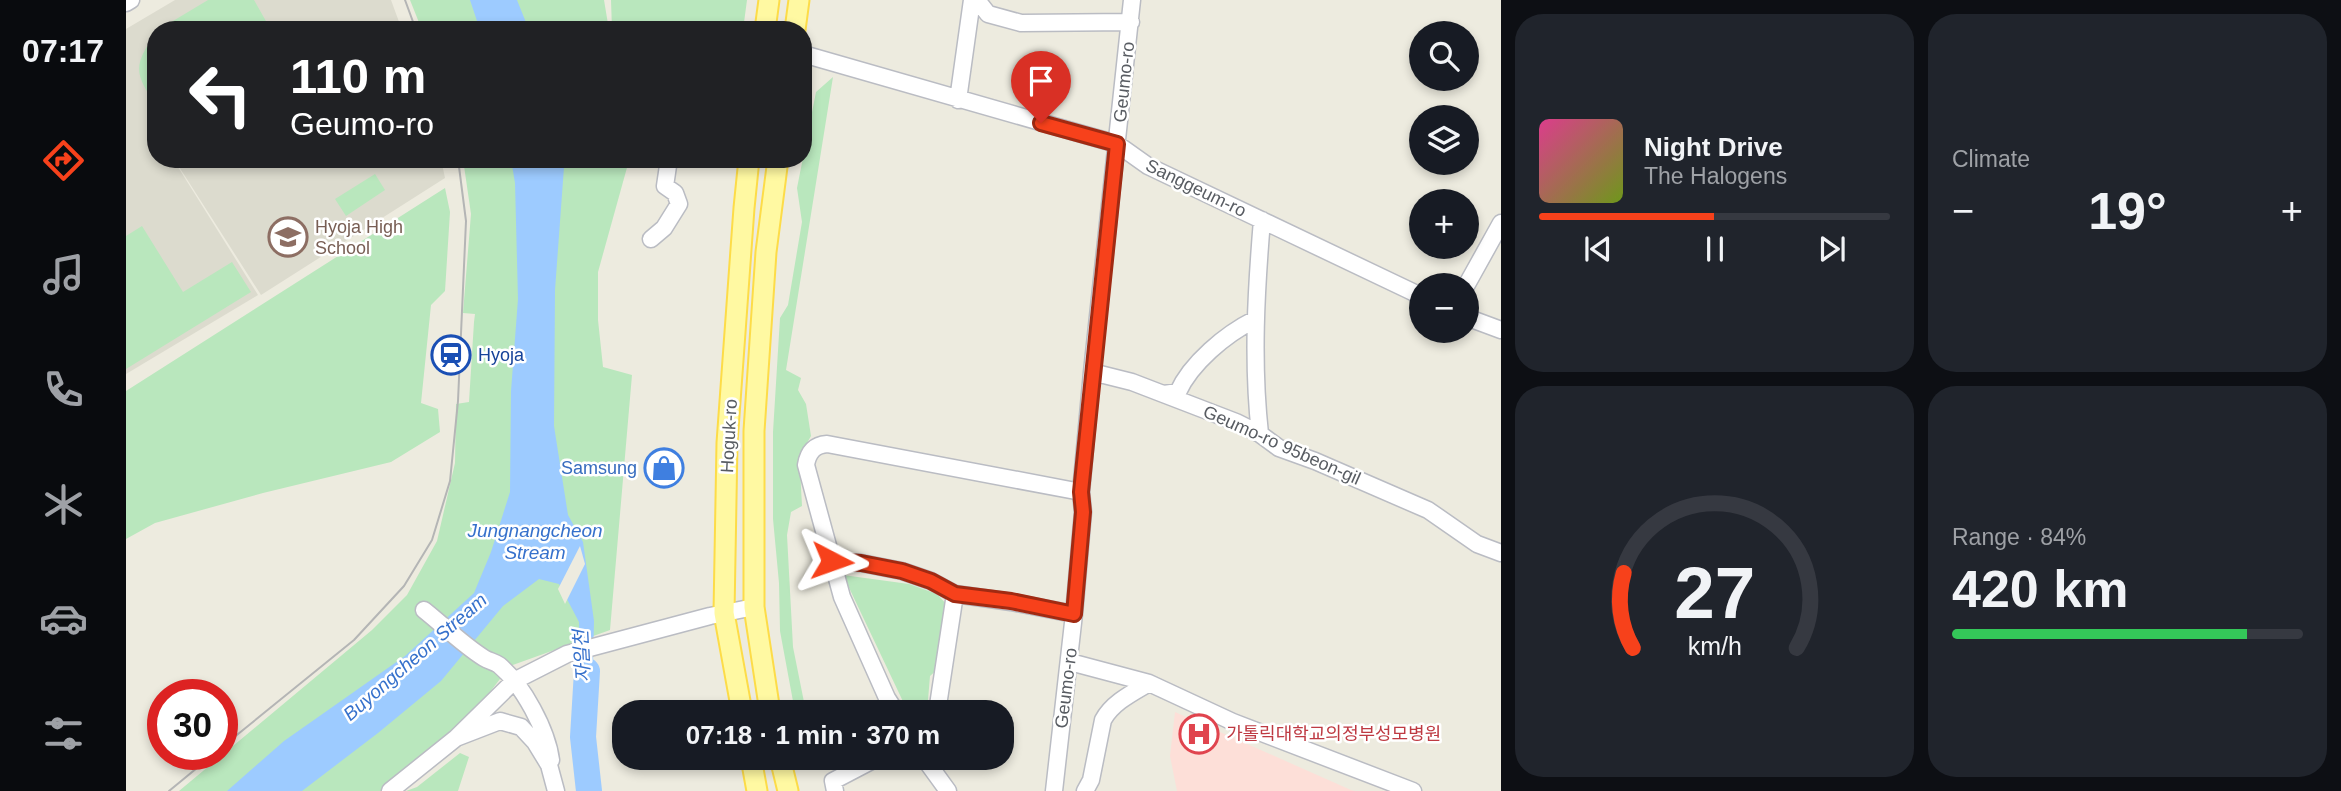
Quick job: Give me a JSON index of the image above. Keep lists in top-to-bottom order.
{
  "streets": {
    "main road": ["Hoguk-ro"],
    "street": ["Geumo-ro", "Sanggeum-ro", "Geumo-ro 95beon-gil"]
  },
  "crossings": [
    ["Geumo-ro", "Sanggeum-ro"],
    ["Geumo-ro", "Geumo-ro 95beon-gil"]
  ],
  "water": ["Jungnangcheon Stream", "자일천", "Buyongcheon Stream"],
  "places": {
    "school or university": ["Hyoja High School"],
    "station": ["Hyoja"],
    "shop": ["Samsung"],
    "hospital": ["가톨릭대학교의정부성모병원"]
  },
  "page": {
    "tabs": "07:17",
    "tile": [
      "Climate",
      ["Range · 84%", "420 km"]
    ],
    "map_buttons": ["+", "−"],
    "turn": ["110 m", "Geumo-ro"],
    "song": ["Night Drive", "The Halogens"],
    "heat": ["−", "19°", "+"],
    "limit": "30",
    "trip": "07:18 · 1 min · 370 m",
    "gauge": ["27", "km/h"]
  }
}
